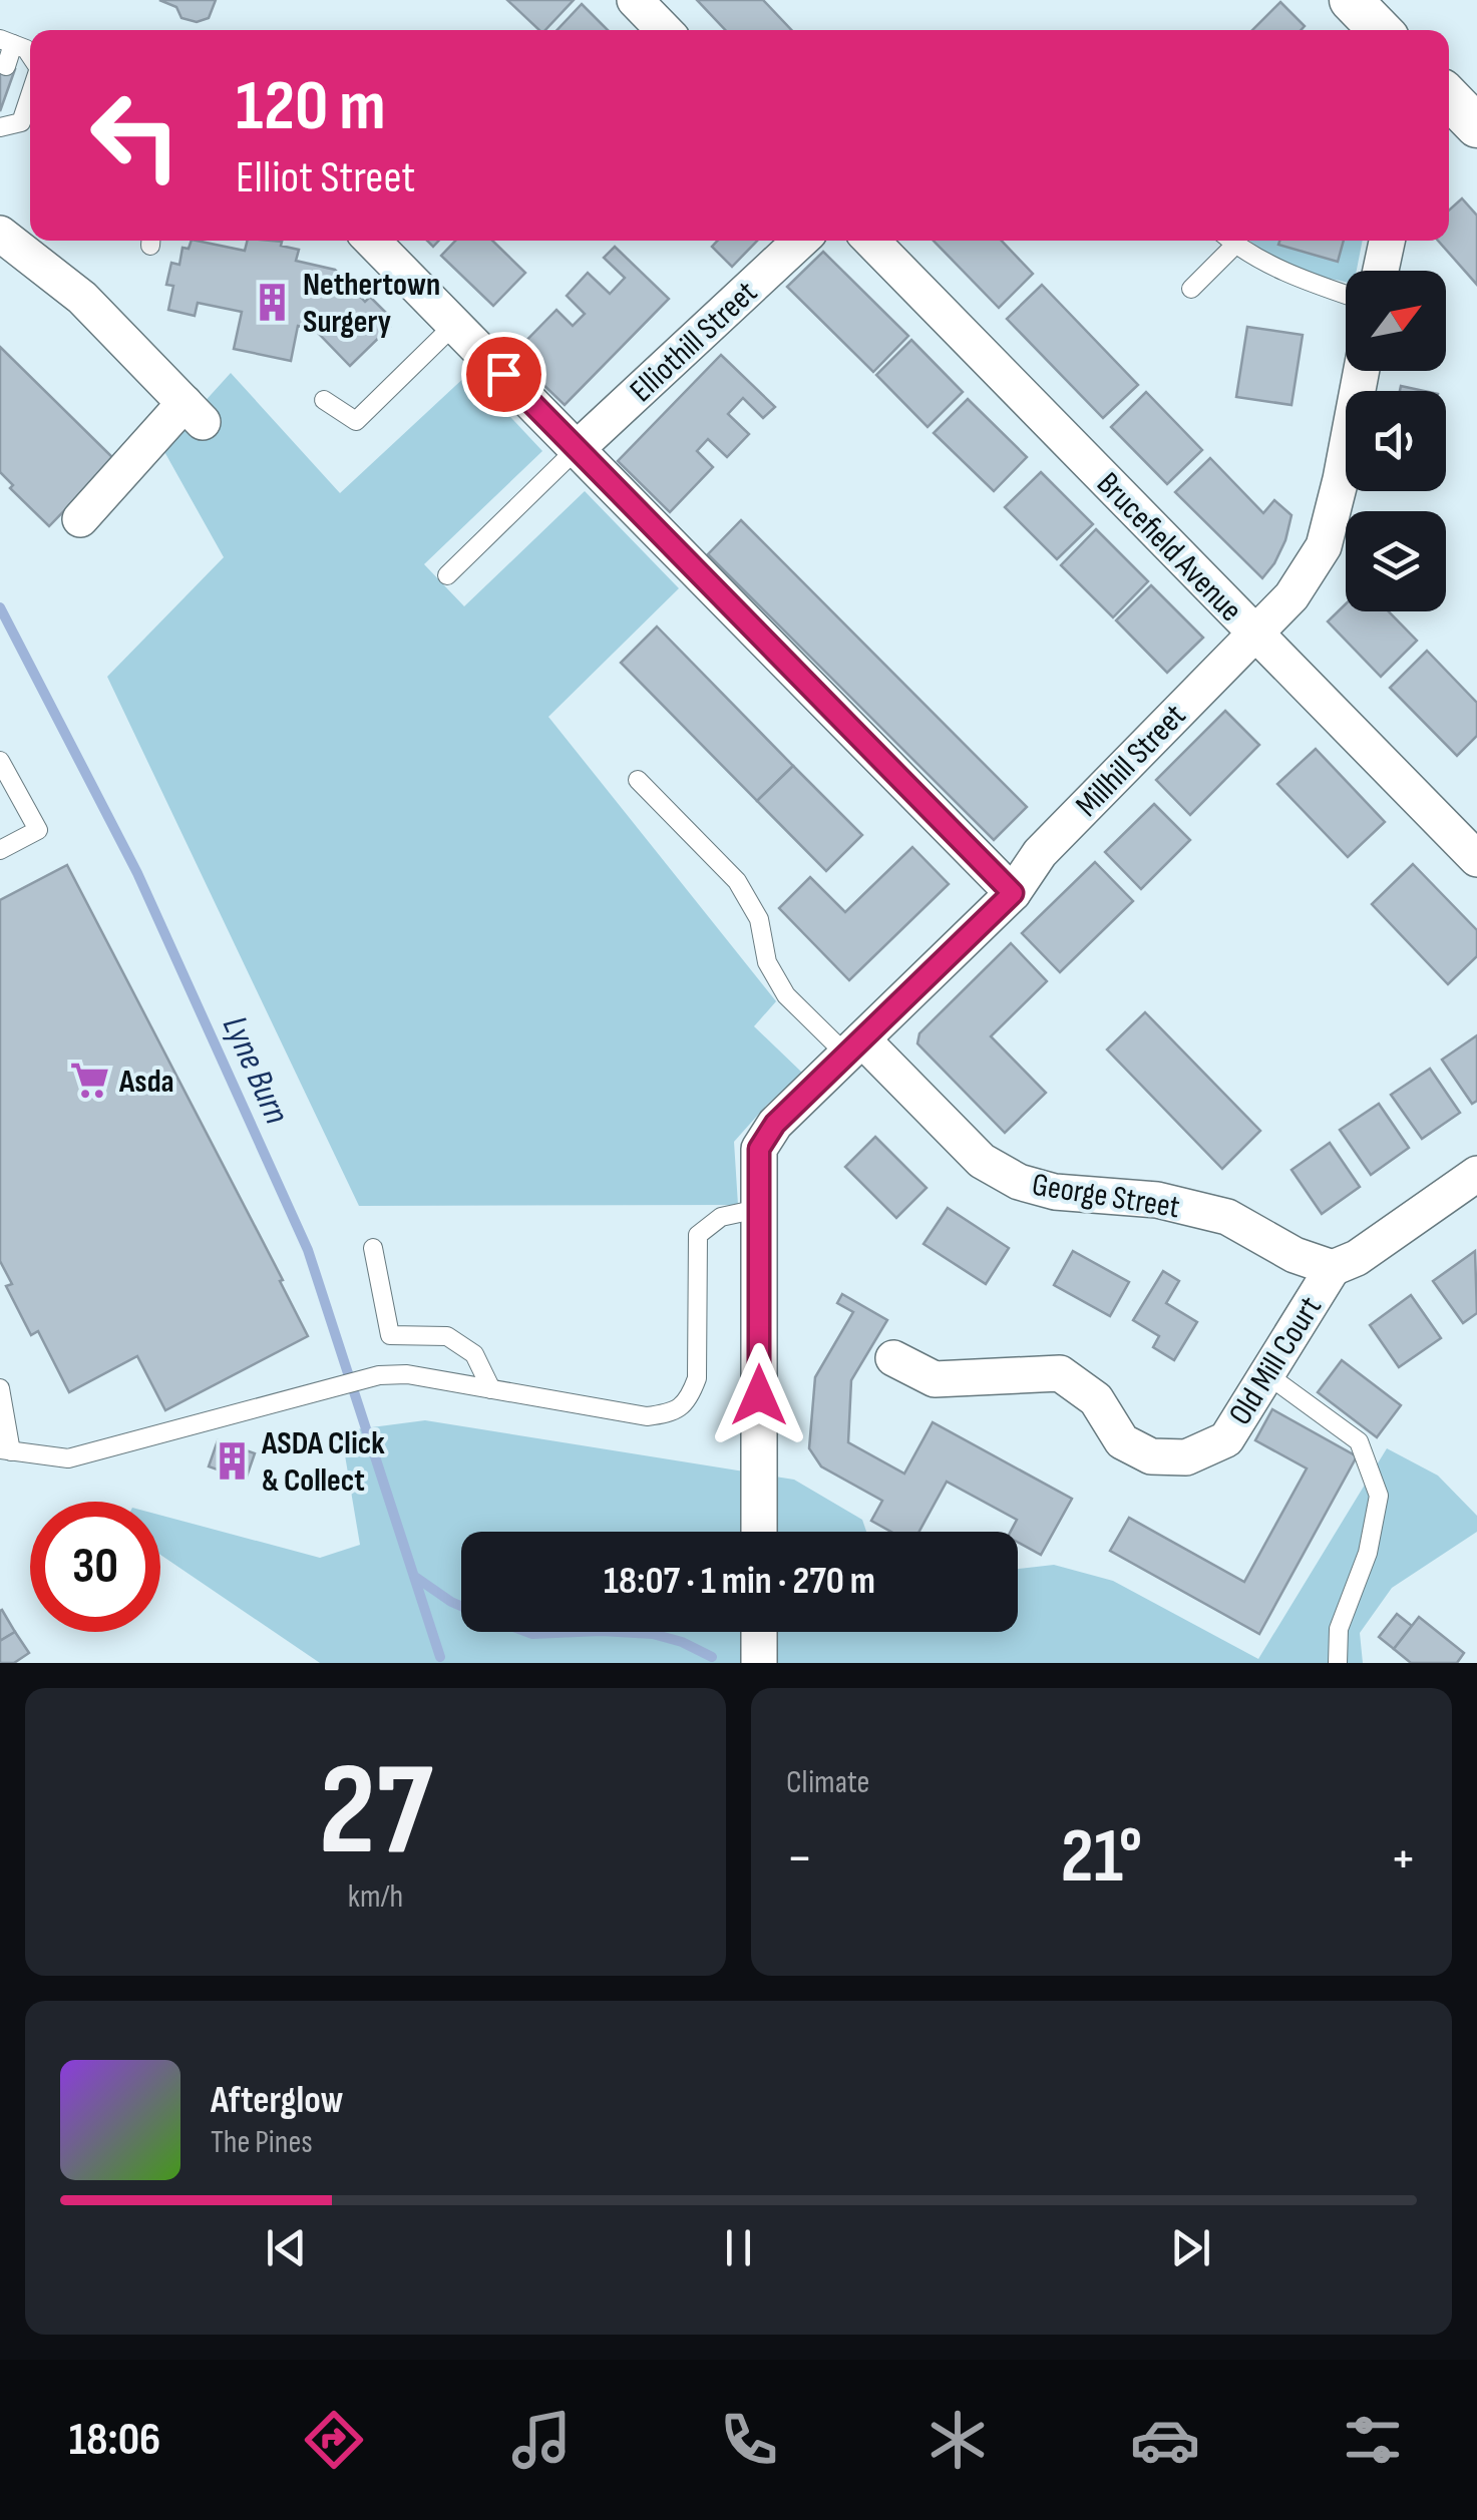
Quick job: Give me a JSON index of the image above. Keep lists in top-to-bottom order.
{
  "streets": {
    "street": [
      "Elliothill Street",
      "Brucefield Avenue",
      "Millhill Street",
      "George Street",
      "Old Mill Court"
    ]
  },
  "crossings": [
    ["Brucefield Avenue", "Millhill Street"],
    ["Millhill Street", "George Street"],
    ["George Street", "Old Mill Court"]
  ],
  "water": ["Lyne Burn"],
  "places": {
    "building": ["Nethertown Surgery", "ASDA Click & Collect"],
    "supermarket": ["Asda"]
  },
  "north": "top right",
  "page": {
    "turn": ["120 m", "Elliot Street"],
    "limit": "30",
    "trip": "18:07 · 1 min · 270 m",
    "tile": [
      ["27", "km/h"],
      "Climate"
    ],
    "heat": ["−", "21°", "+"],
    "song": ["Afterglow", "The Pines"],
    "tabs": "18:06"
  }
}
